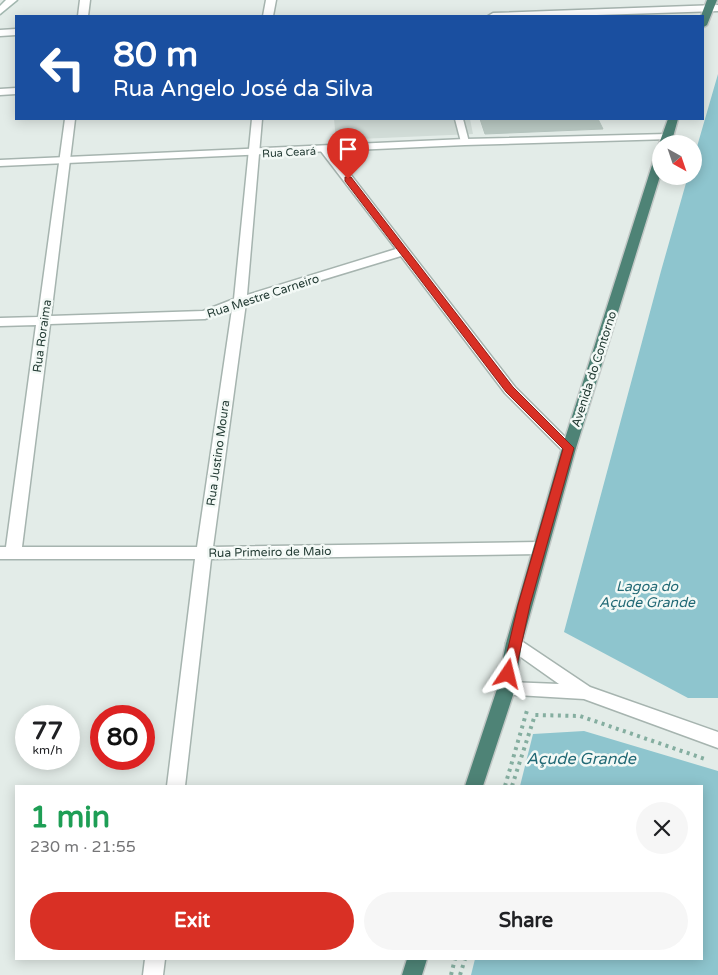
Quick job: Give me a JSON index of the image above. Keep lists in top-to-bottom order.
{
  "streets": {
    "highway": ["Avenida do Contorno"],
    "street": [
      "Rua Ceará",
      "Rua Mestre Carneiro",
      "Rua Roraima",
      "Rua Justino Moura",
      "Rua Primeiro de Maio"
    ]
  },
  "crossings": [
    ["Rua Ceará", "Rua Roraima"],
    ["Rua Ceará", "Rua Justino Moura"],
    ["Rua Mestre Carneiro", "Rua Roraima"],
    ["Rua Mestre Carneiro", "Rua Justino Moura"],
    ["Rua Roraima", "Rua Primeiro de Maio"],
    ["Avenida do Contorno", "Rua Primeiro de Maio"],
    ["Rua Justino Moura", "Rua Primeiro de Maio"]
  ],
  "water": ["Lagoa do Açude Grande", "Açude Grande"],
  "north": "bottom right",
  "page": {
    "turn": ["80 m", "Rua Angelo José da Silva"],
    "speed": "77 km/h",
    "limit": "80",
    "heading": ["1 min", "230 m · 21:55"],
    "buttons": ["Exit", "Share"]
  }
}
